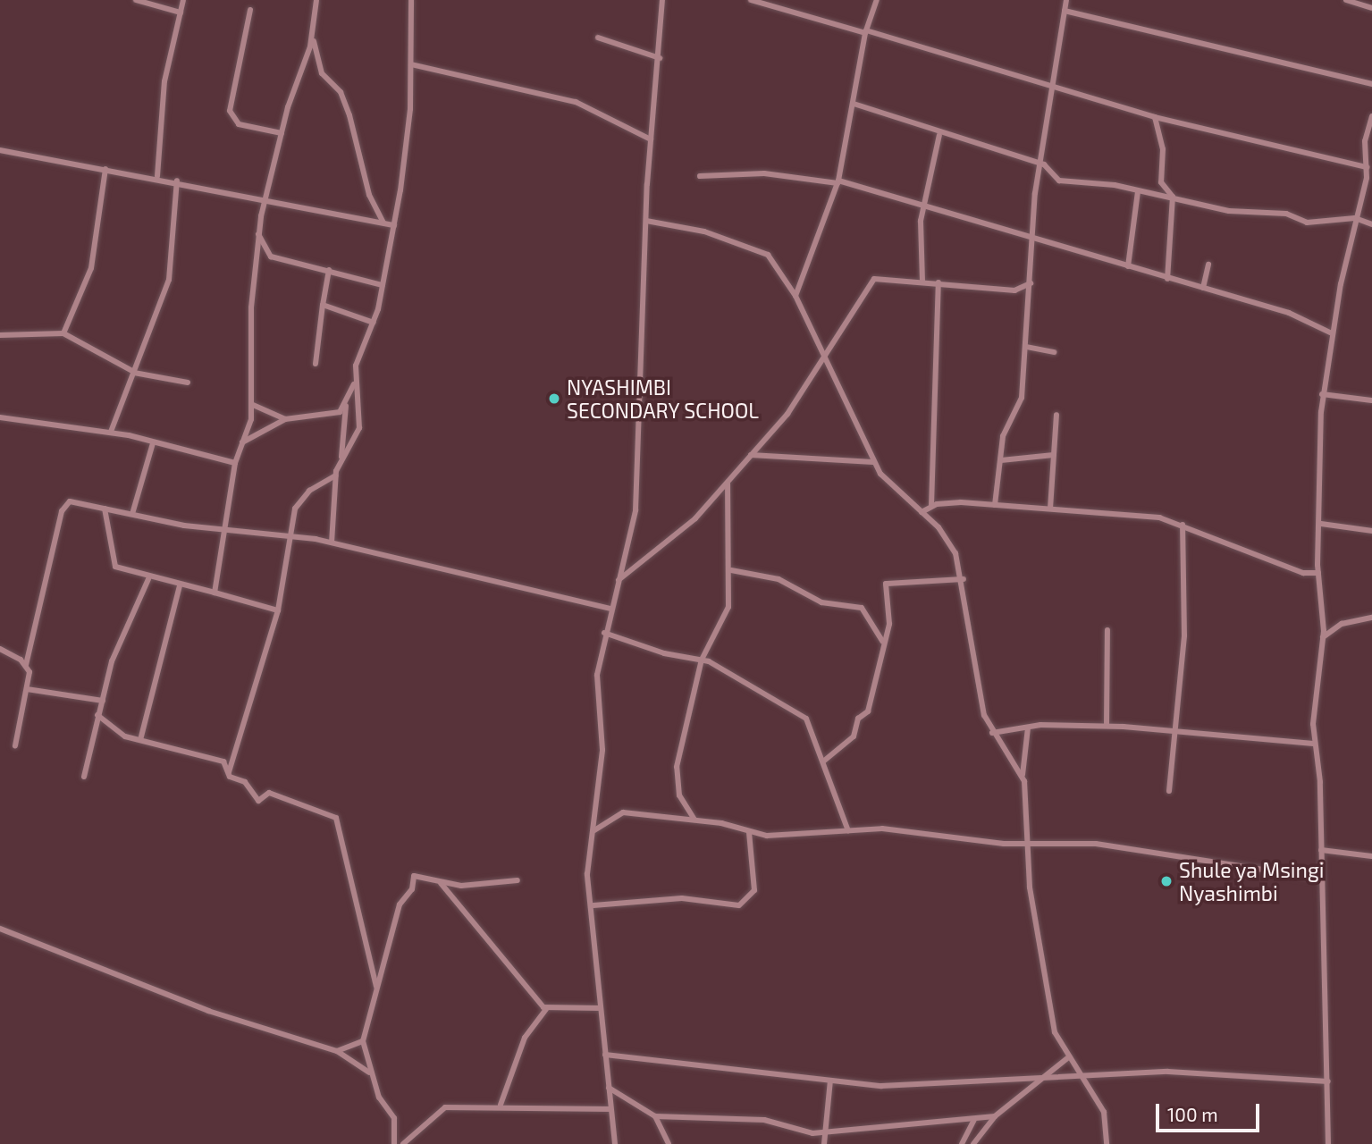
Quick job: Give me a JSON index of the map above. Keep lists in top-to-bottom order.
{
  "places": ["NYASHIMBI SECONDARY SCHOOL", "Shule ya Msingi Nyashimbi"],
  "scale_bar": "100 m"
}
